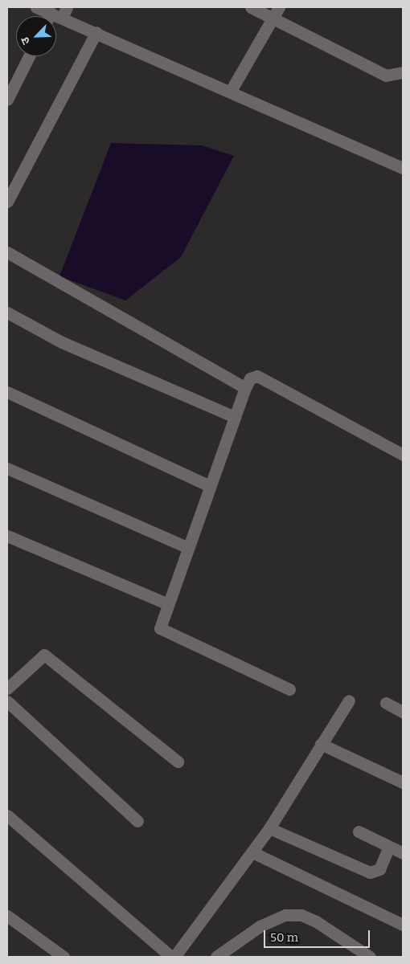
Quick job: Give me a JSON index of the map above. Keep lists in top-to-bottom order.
{
  "scale_bar": "50 m",
  "north": "bottom left"
}
